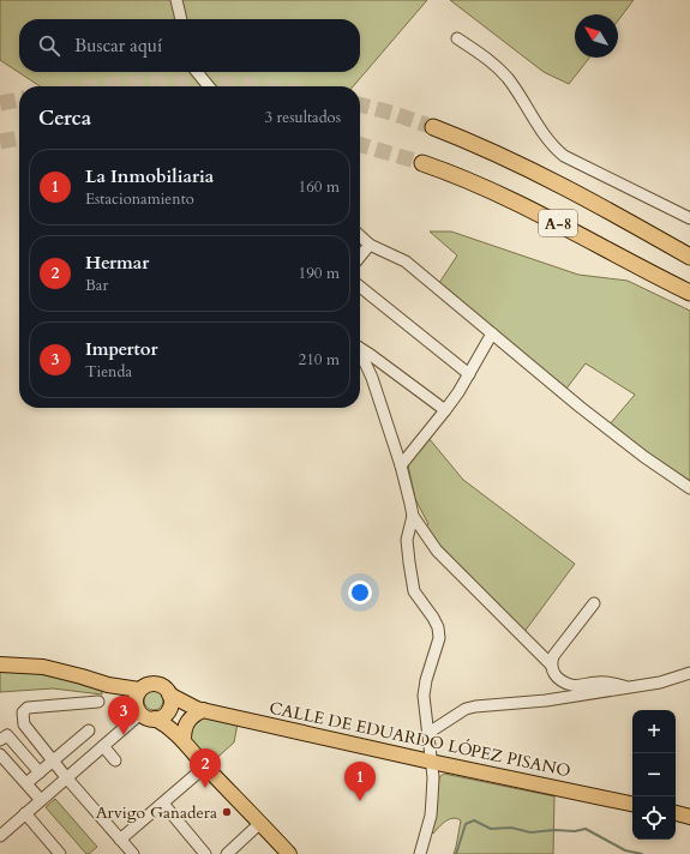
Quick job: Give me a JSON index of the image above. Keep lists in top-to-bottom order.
{
  "streets": {
    "highway": ["A-8"],
    "main road": ["CALLE DE EDUARDO LÓPEZ PISANO"]
  },
  "places": ["Arvigo Ganadera"],
  "north": "top left",
  "page": {
    "search": "Buscar aquí",
    "heading": ["Cerca", "3 resultados"],
    "list": [
      {
        "mark": "1",
        "name": "La Inmobiliaria",
        "note": "Estacionamiento",
        "value": "160 m"
      },
      {
        "mark": "2",
        "name": "Hermar",
        "note": "Bar",
        "value": "190 m"
      },
      {
        "mark": "3",
        "name": "Impertor",
        "note": "Tienda",
        "value": "210 m"
      }
    ],
    "pins": ["3", "2", "1"],
    "map_buttons": ["+", "−"]
  }
}
